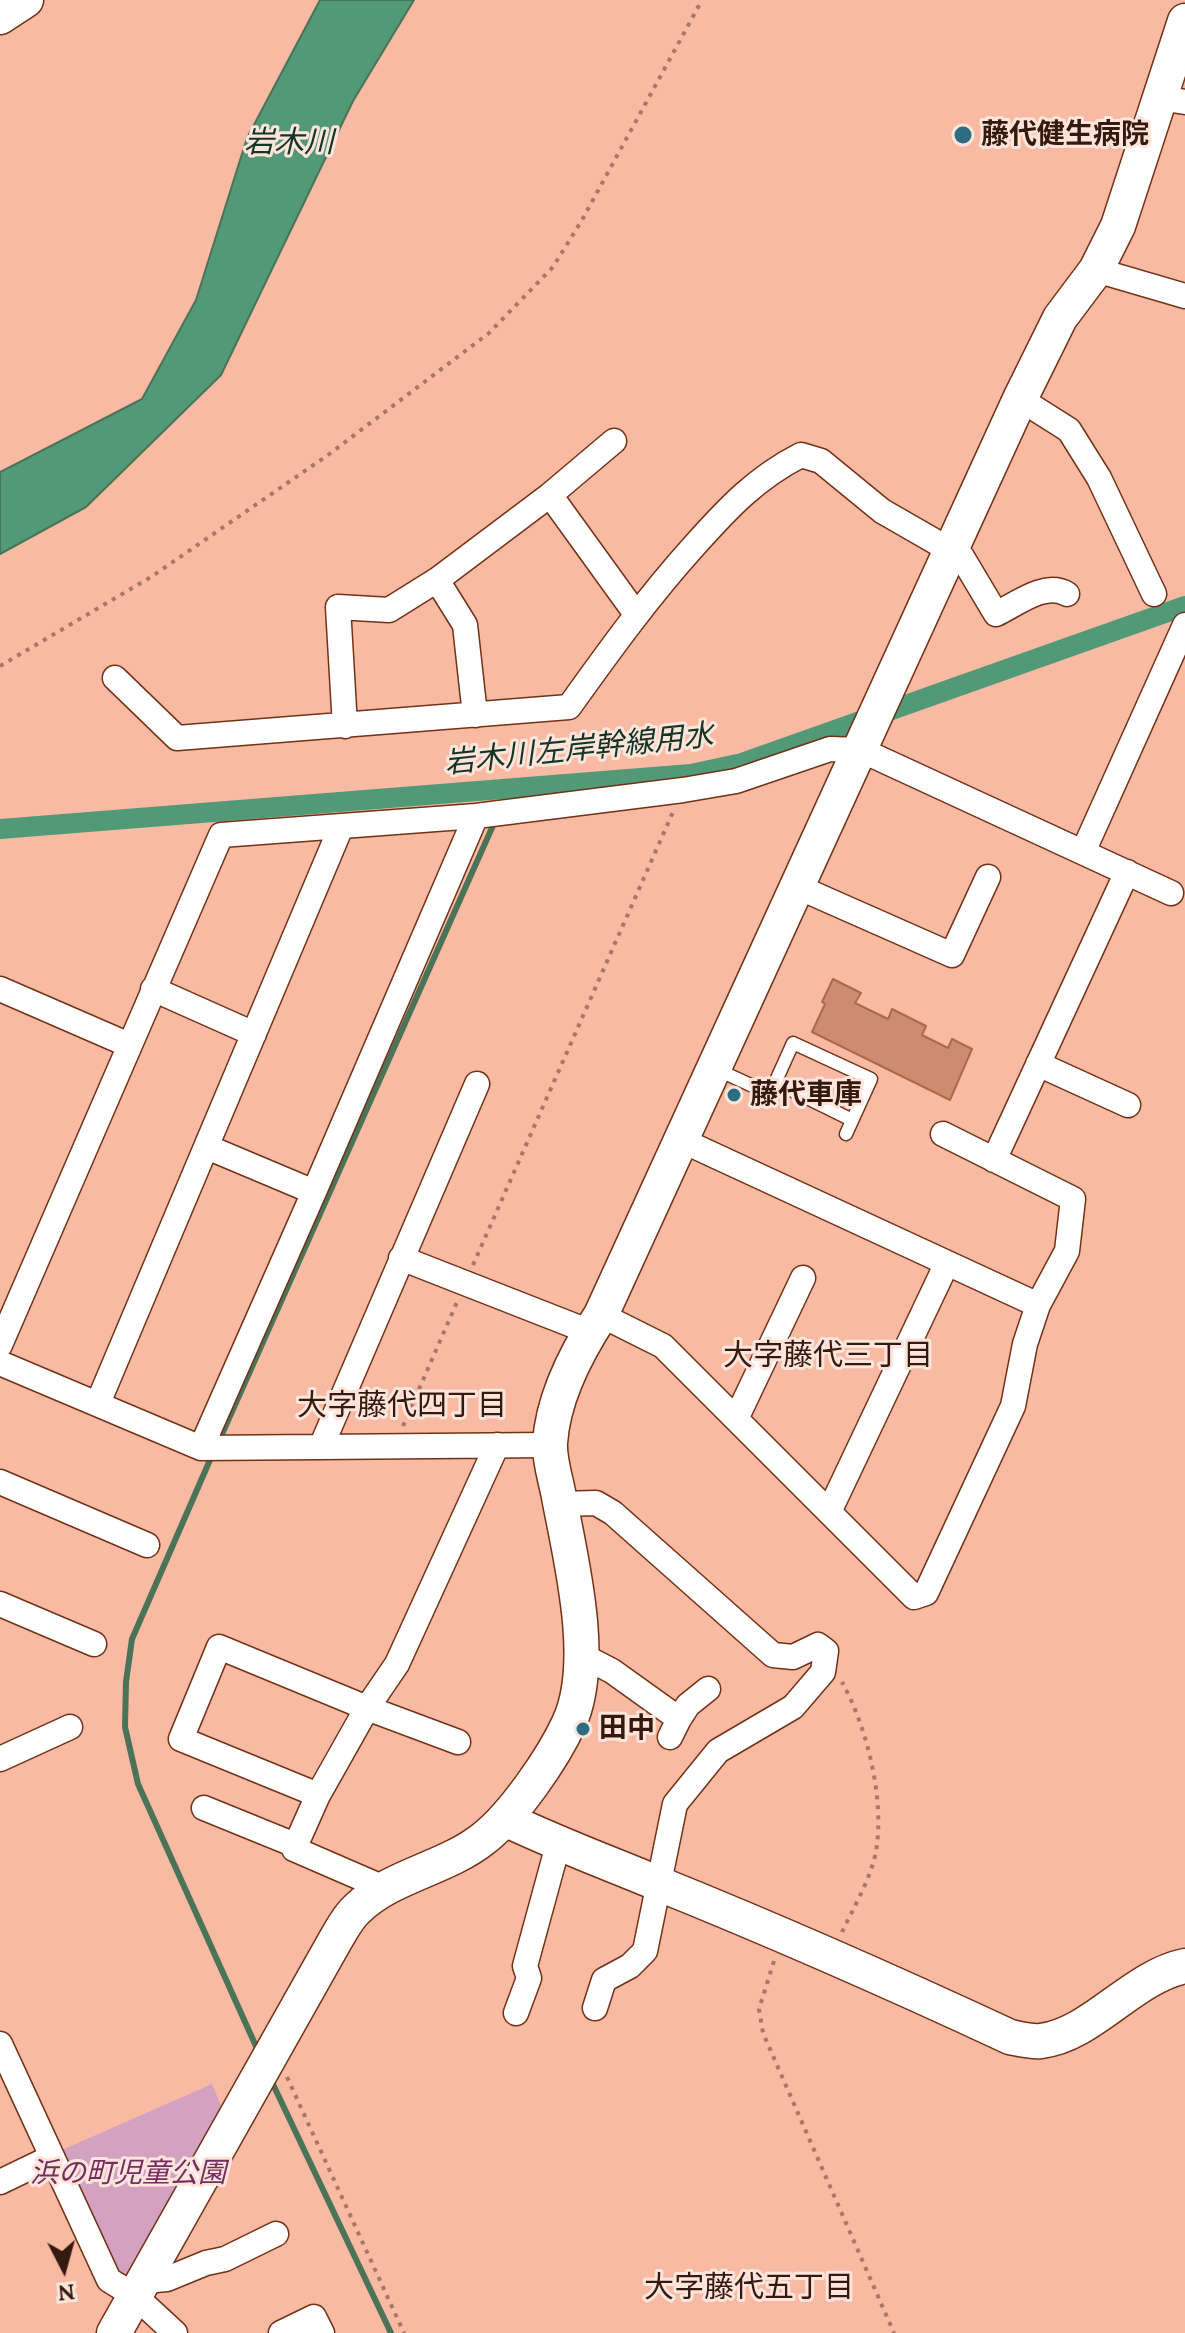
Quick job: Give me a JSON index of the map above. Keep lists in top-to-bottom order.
{
  "districts": ["大字藤代三丁目", "大字藤代四丁目", "大字藤代五丁目"],
  "water": ["岩木川", "岩木川左岸幹線用水"],
  "parks": ["浜の町児童公園"],
  "places": ["藤代健生病院", "藤代車庫", "田中"],
  "north": "bottom"
}
